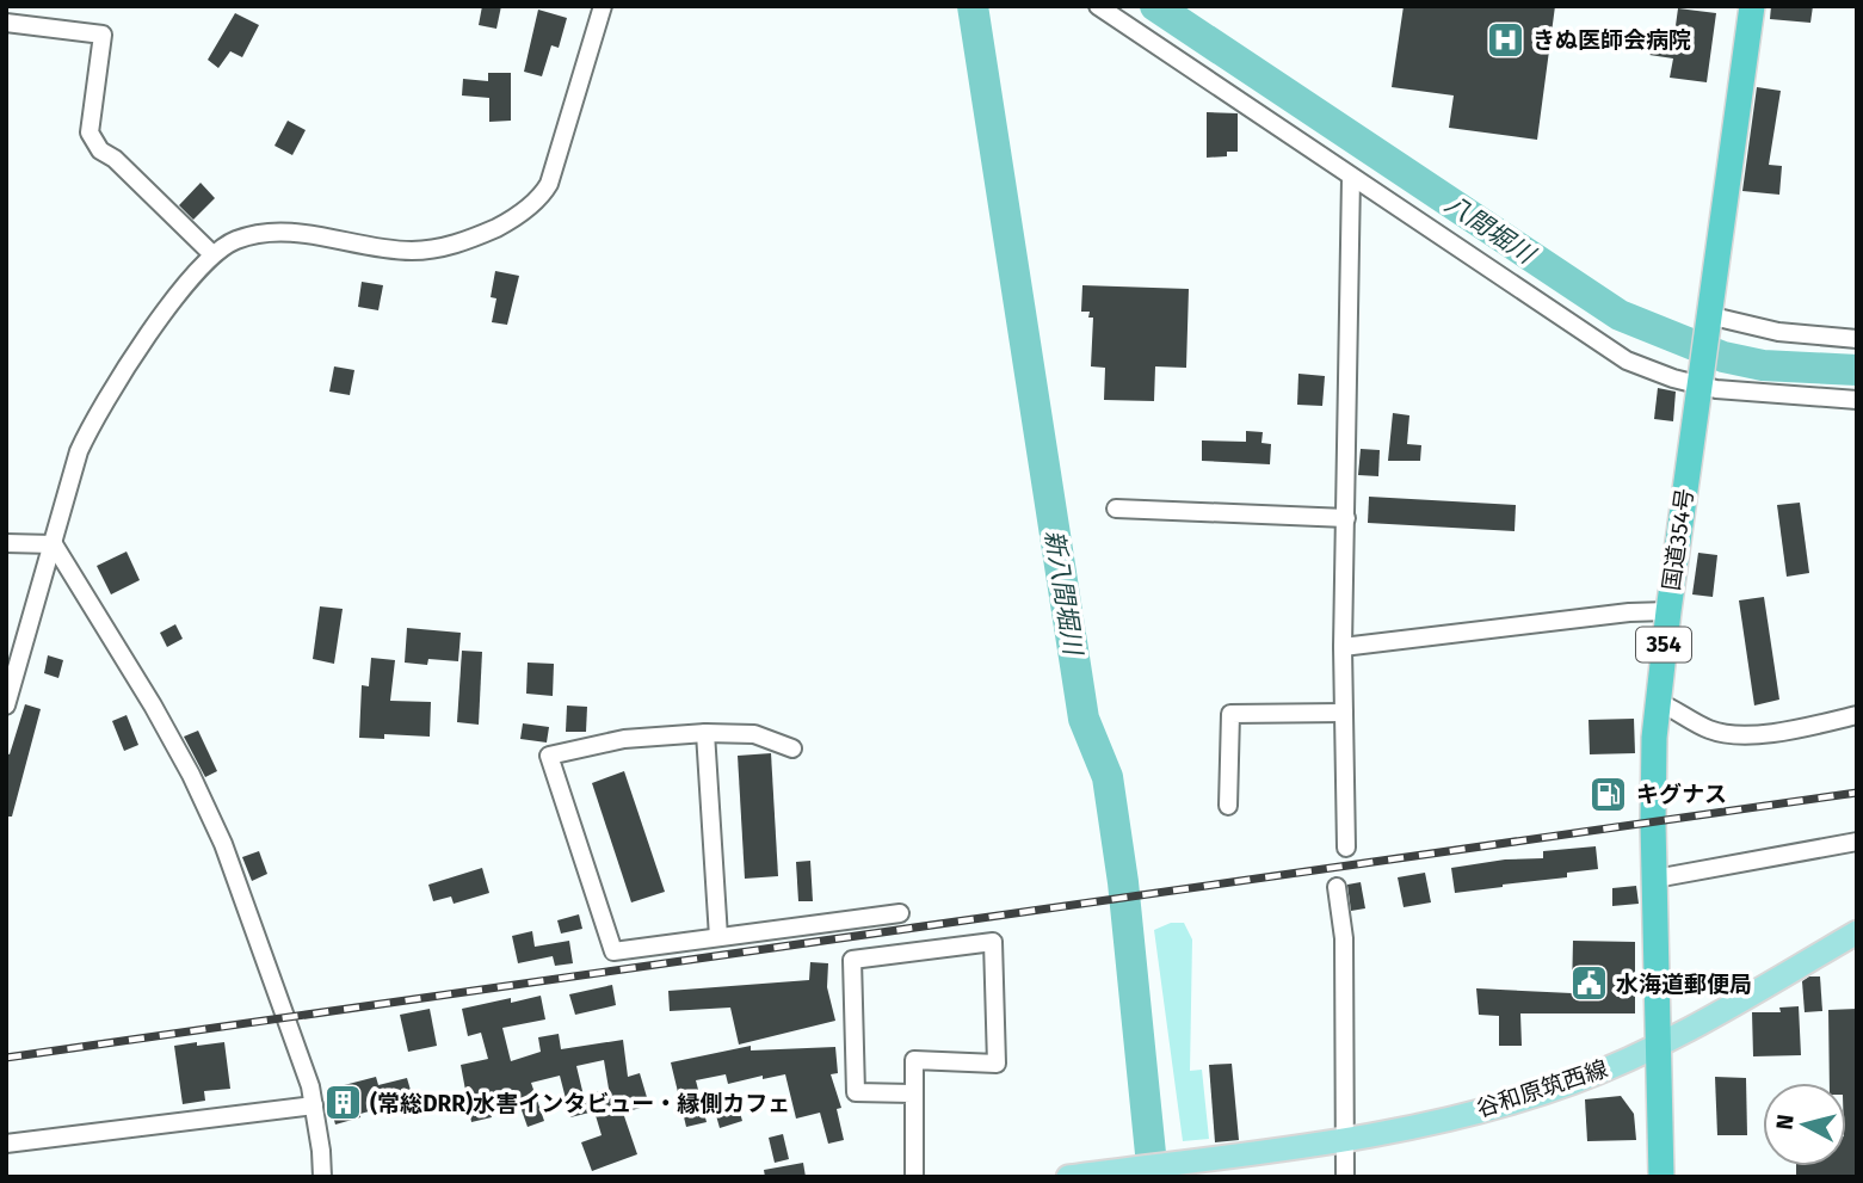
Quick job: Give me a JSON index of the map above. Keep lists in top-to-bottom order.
{
  "streets": {
    "highway": ["国道354号", "354"],
    "main road": ["谷和原筑西線"]
  },
  "crossings": [
    ["国道354号", "谷和原筑西線"]
  ],
  "water": ["八間堀川", "新八間堀川"],
  "places": {
    "hospital": ["きぬ医師会病院"],
    "fuel station": ["キグナス"],
    "public building": ["水海道郵便局"],
    "building": ["(常総DRR)水害インタビュー・縁側カフェ"]
  },
  "north": "left"
}
